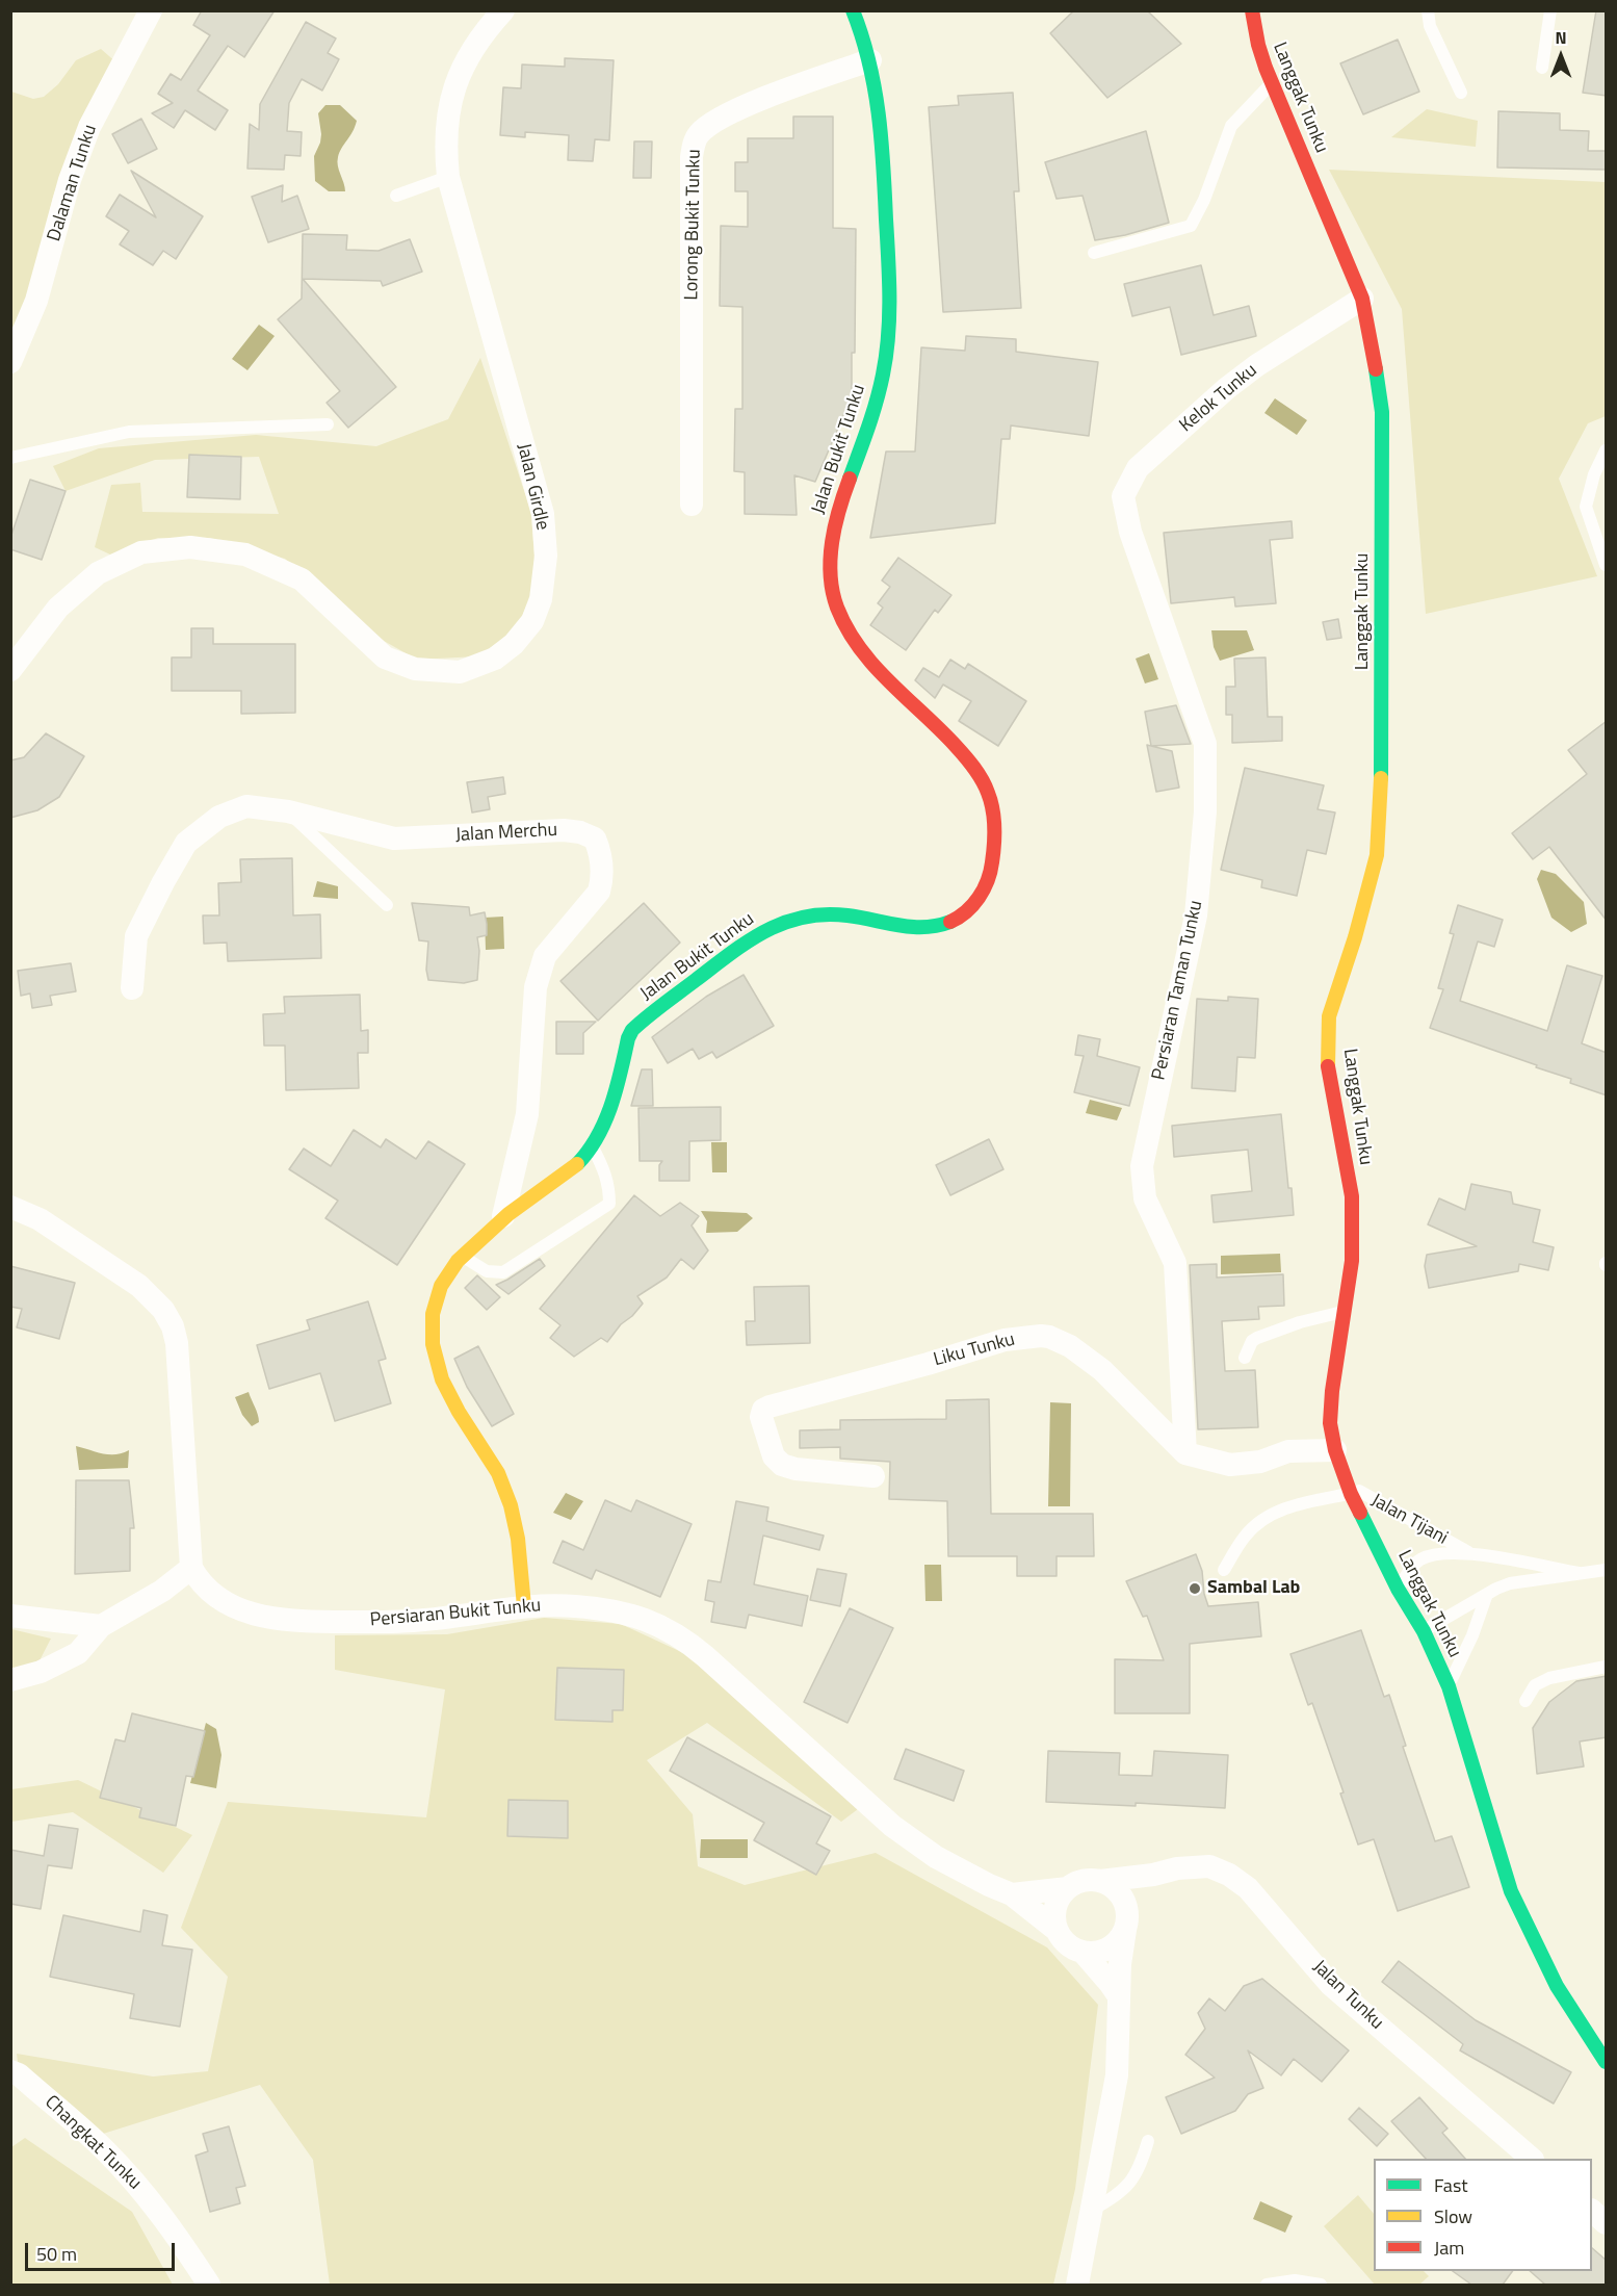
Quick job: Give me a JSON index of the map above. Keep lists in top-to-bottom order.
{
  "streets": {
    "street": [
      "Langgak Tunku",
      "Dalaman Tunku",
      "Lorong Bukit Tunku",
      "Kelok Tunku",
      "Jalan Bukit Tunku",
      "Jalan Girdle",
      "Jalan Merchu",
      "Persiaran Taman Tunku",
      "Liku Tunku",
      "Persiaran Bukit Tunku",
      "Jalan Tunku",
      "Changkat Tunku"
    ],
    "lane": ["Jalan Tijani"]
  },
  "crossings": [
    ["Langgak Tunku", "Kelok Tunku"],
    ["Langgak Tunku", "Liku Tunku"],
    ["Langgak Tunku", "Jalan Tijani"],
    ["Lorong Bukit Tunku", "Jalan Bukit Tunku"],
    ["Kelok Tunku", "Persiaran Taman Tunku"],
    ["Jalan Bukit Tunku", "Jalan Merchu"],
    ["Jalan Bukit Tunku", "Persiaran Bukit Tunku"],
    ["Persiaran Taman Tunku", "Liku Tunku"],
    ["Persiaran Bukit Tunku", "Jalan Tunku"]
  ],
  "places": ["Sambal Lab"],
  "legend": ["Fast", "Slow", "Jam"],
  "scale_bar": "50 m",
  "north": "top"
}
